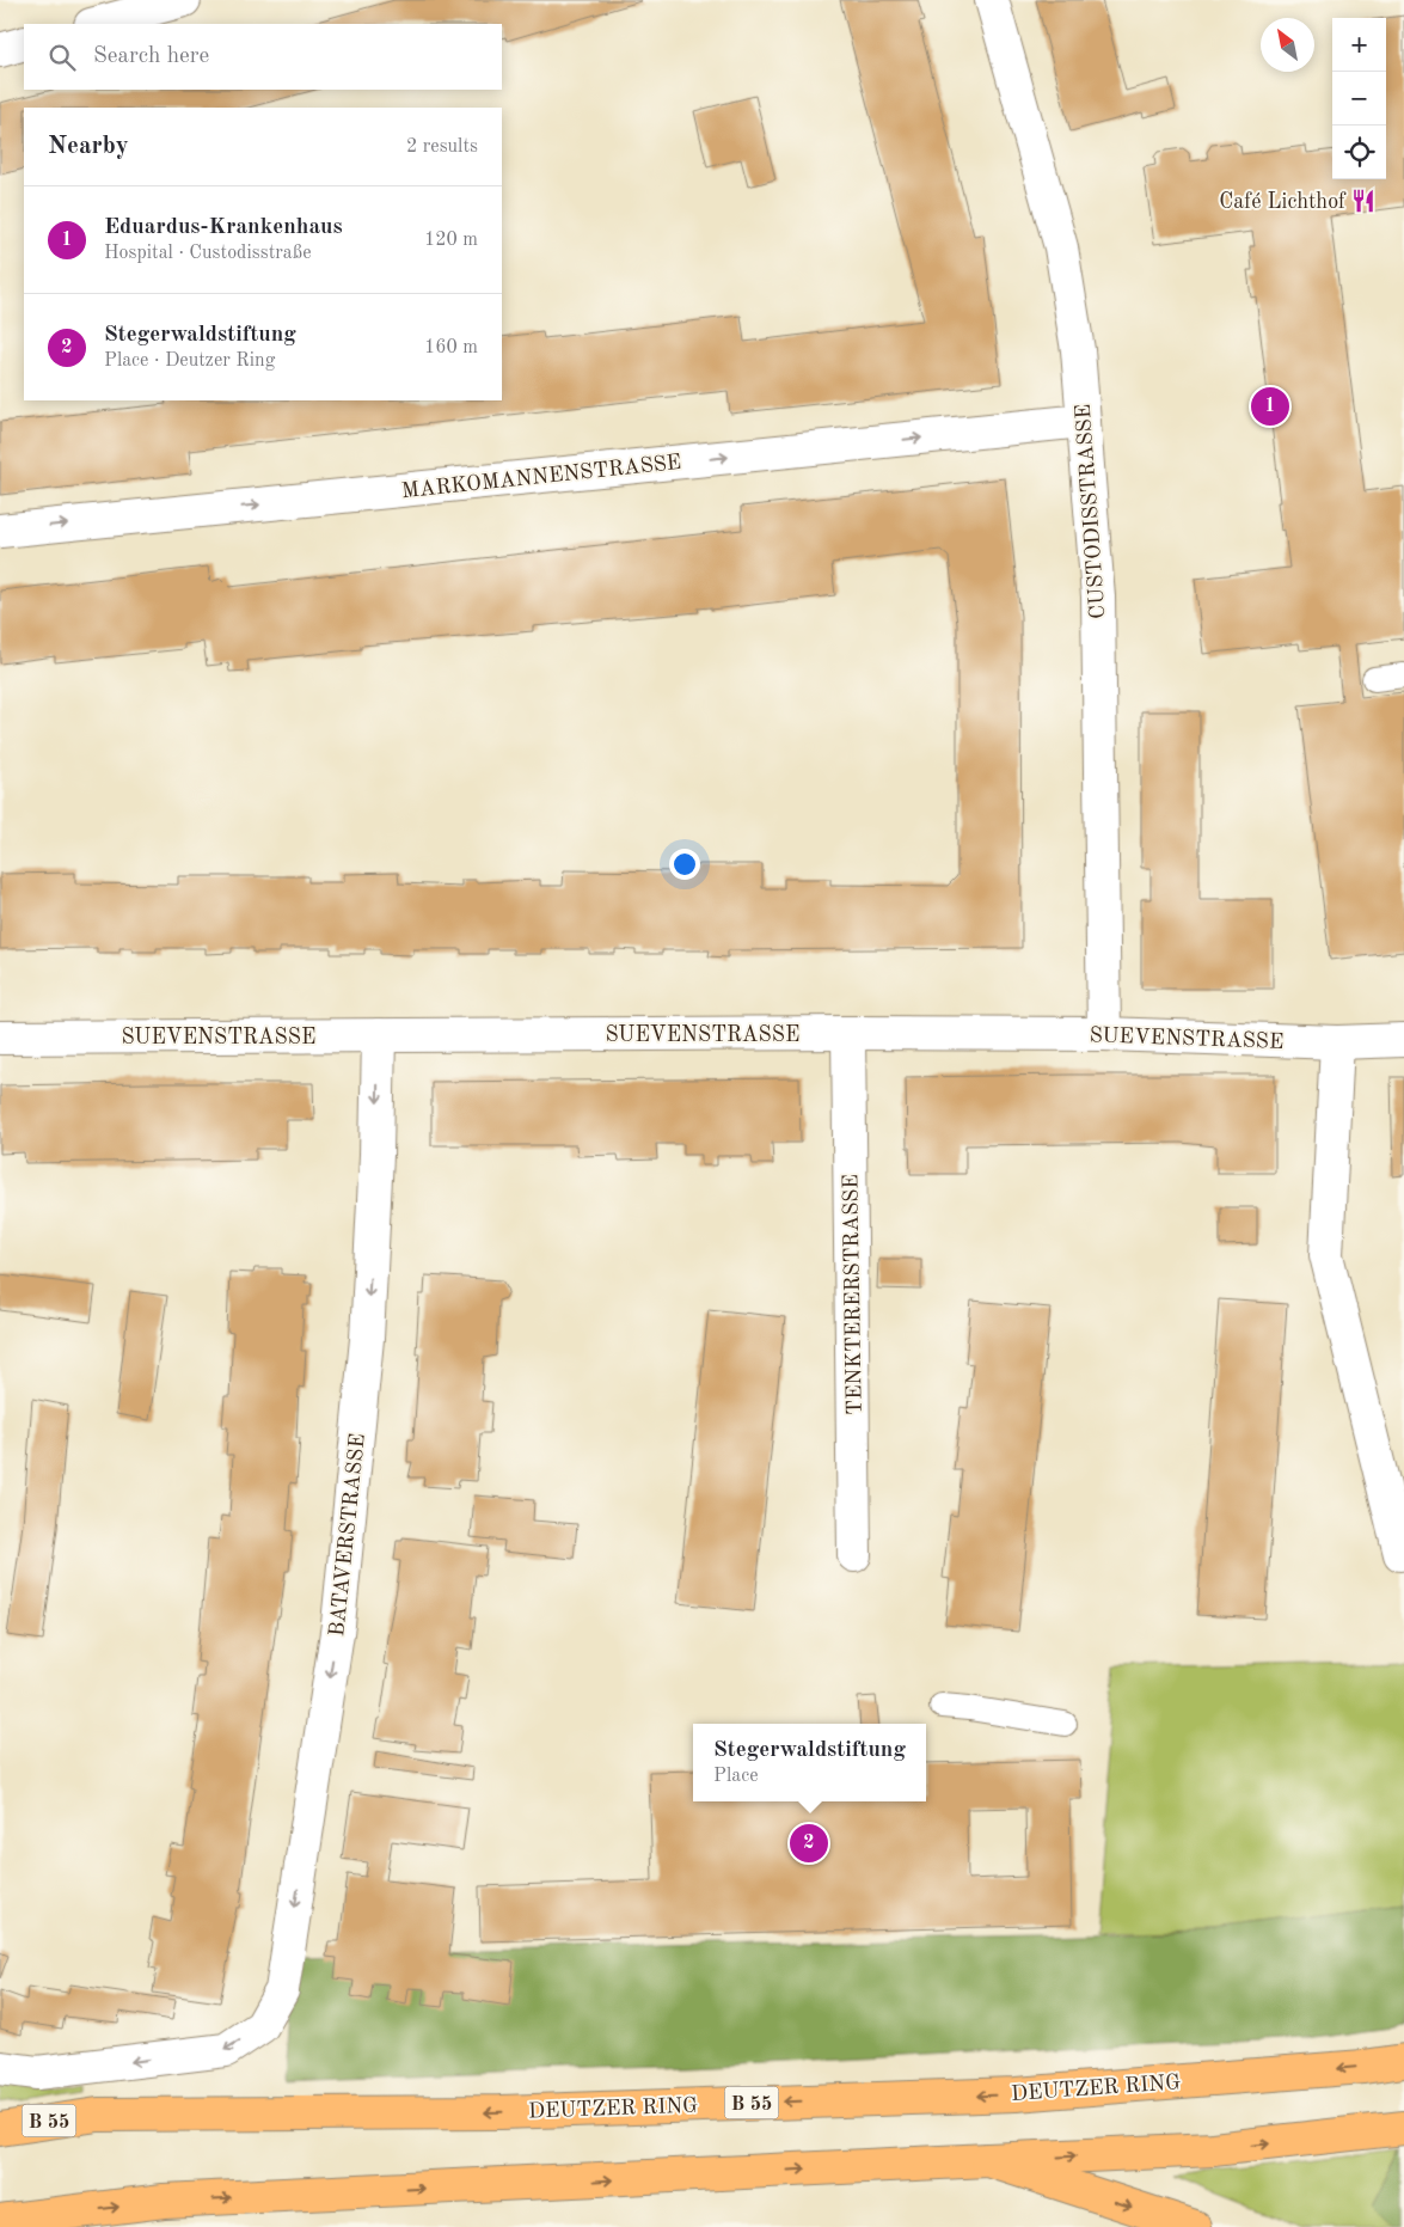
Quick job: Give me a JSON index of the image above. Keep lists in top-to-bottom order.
{
  "streets": {
    "main road": ["DEUTZER RING", "B 55"],
    "street": [
      "MARKOMANNENSTRASSE",
      "CUSTODISSTRASSE",
      "SUEVENSTRASSE",
      "TENKTERERSTRASSE",
      "BATAVERSTRASSE"
    ]
  },
  "crossings": [
    ["MARKOMANNENSTRASSE", "CUSTODISSTRASSE"],
    ["CUSTODISSTRASSE", "SUEVENSTRASSE"],
    ["SUEVENSTRASSE", "TENKTERERSTRASSE"],
    ["SUEVENSTRASSE", "BATAVERSTRASSE"]
  ],
  "one_way": ["MARKOMANNENSTRASSE", "BATAVERSTRASSE"],
  "places": {
    "restaurant": ["Café Lichthof"]
  },
  "north": "top left",
  "page": {
    "map_buttons": ["+", "−"],
    "search": "Search here",
    "heading": ["Nearby", "2 results"],
    "list": [
      {
        "mark": "1",
        "name": "Eduardus-Krankenhaus",
        "note": "Hospital · Custodisstraße",
        "value": "120 m"
      },
      {
        "mark": "2",
        "name": "Stegerwaldstiftung",
        "note": "Place · Deutzer Ring",
        "value": "160 m"
      }
    ],
    "pins": ["1", "2"],
    "popup": ["Stegerwaldstiftung", "Place"]
  }
}
